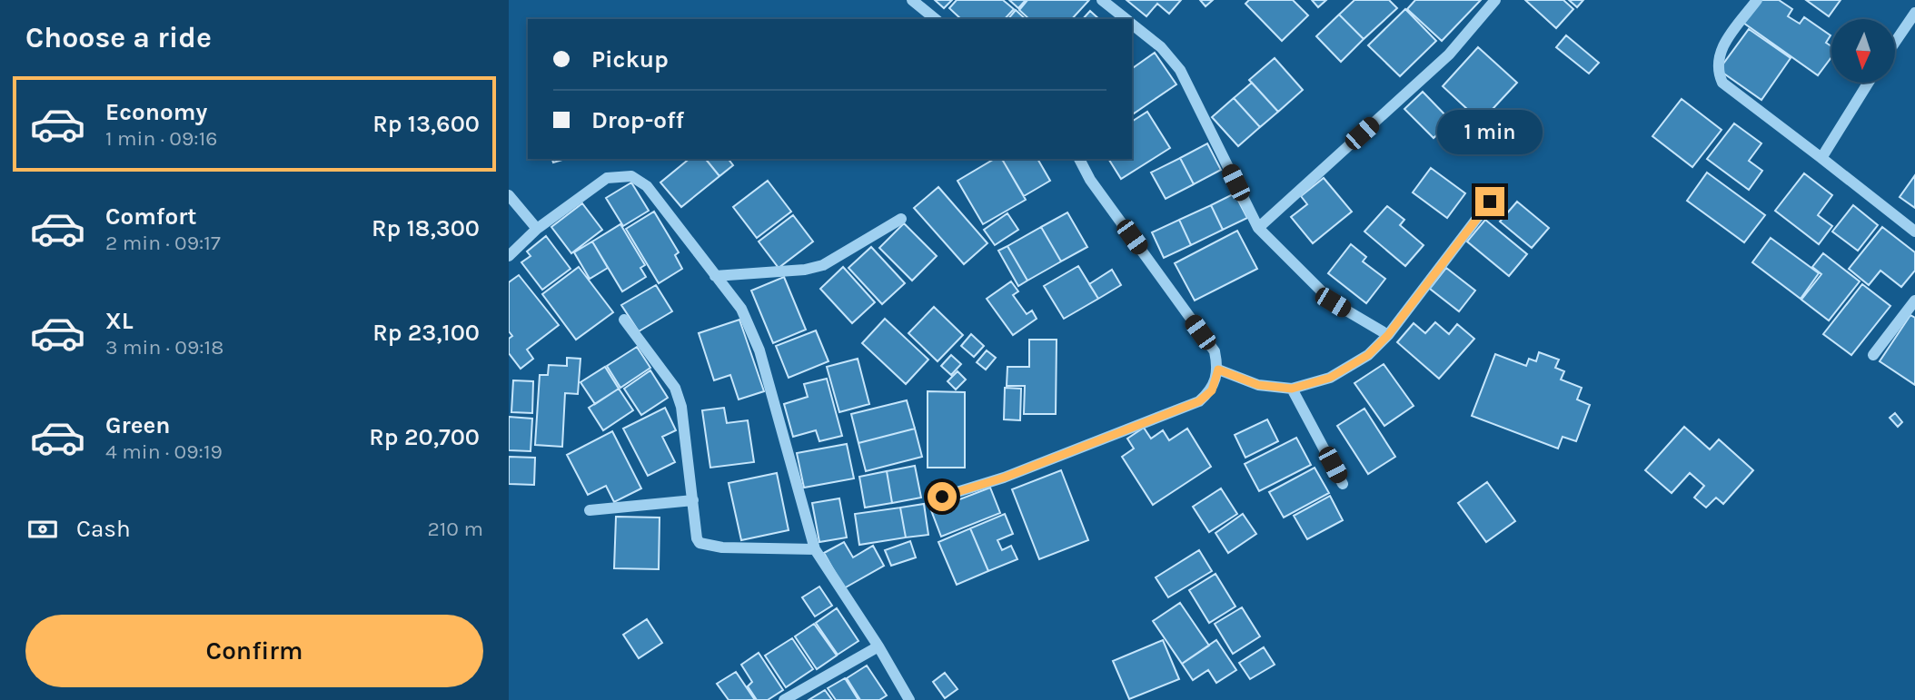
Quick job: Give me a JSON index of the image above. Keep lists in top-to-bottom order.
{
  "north": "bottom",
  "page": {
    "heading": "Choose a ride",
    "banner": ["Pickup", "Drop-off"],
    "list": [
      {
        "name": "Economy",
        "note": "1 min · 09:16",
        "value": "Rp 13,600"
      },
      {
        "name": "Comfort",
        "note": "2 min · 09:17",
        "value": "Rp 18,300"
      },
      {
        "name": "XL",
        "note": "3 min · 09:18",
        "value": "Rp 23,100"
      },
      {
        "name": "Green",
        "note": "4 min · 09:19",
        "value": "Rp 20,700"
      }
    ],
    "bubble": "1 min",
    "pay": ["Cash", "210 m"],
    "buttons": "Confirm"
  }
}
